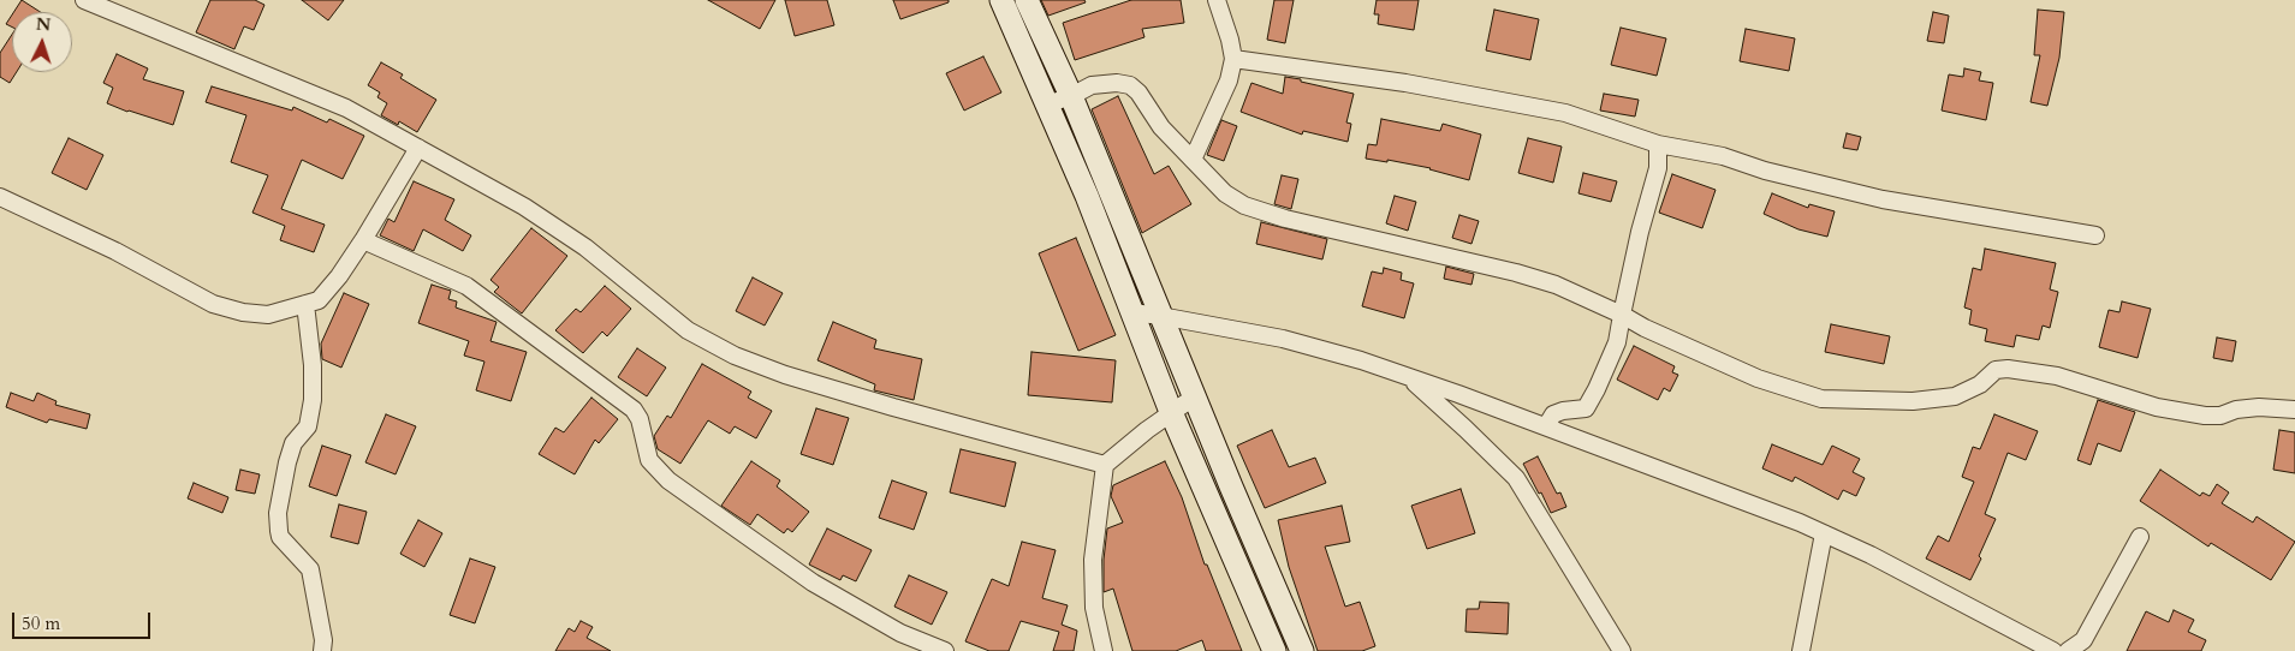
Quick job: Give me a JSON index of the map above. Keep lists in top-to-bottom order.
{
  "scale_bar": "50 m",
  "north": "top"
}
